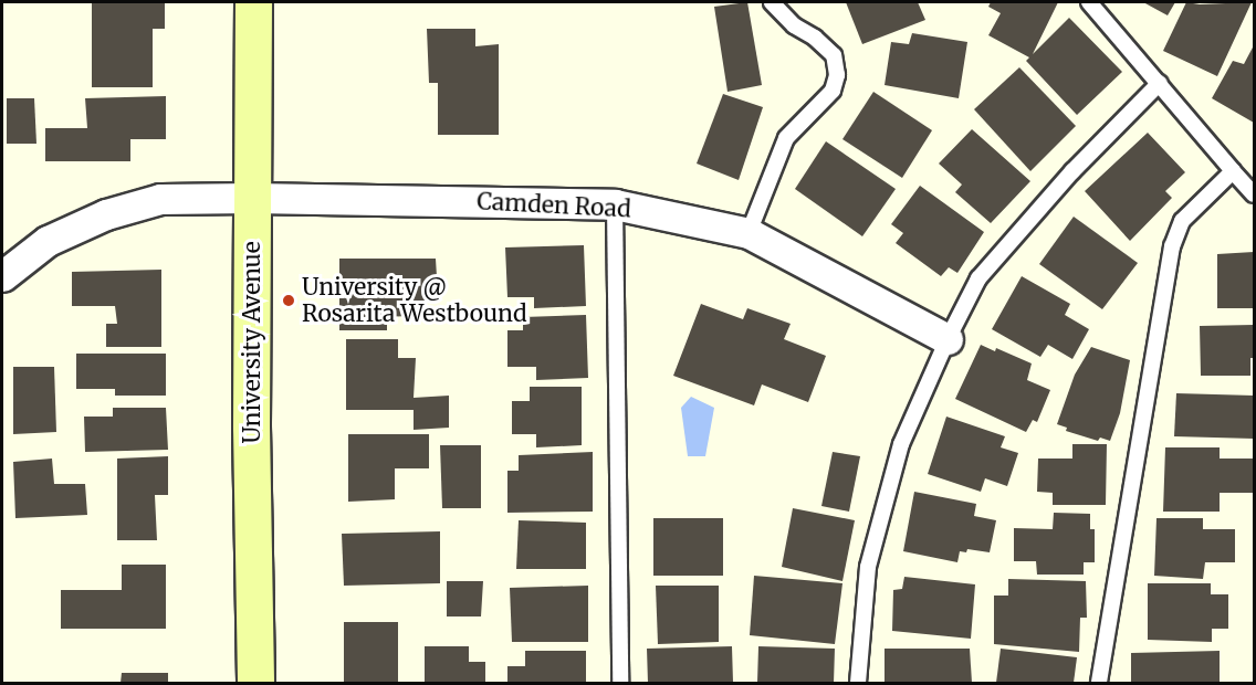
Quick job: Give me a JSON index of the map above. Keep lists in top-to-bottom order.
{
  "streets": {
    "street": ["Camden Road", "University Avenue"]
  },
  "crossings": [
    ["Camden Road", "University Avenue"]
  ],
  "places": ["University @ Rosarita Westbound"]
}
